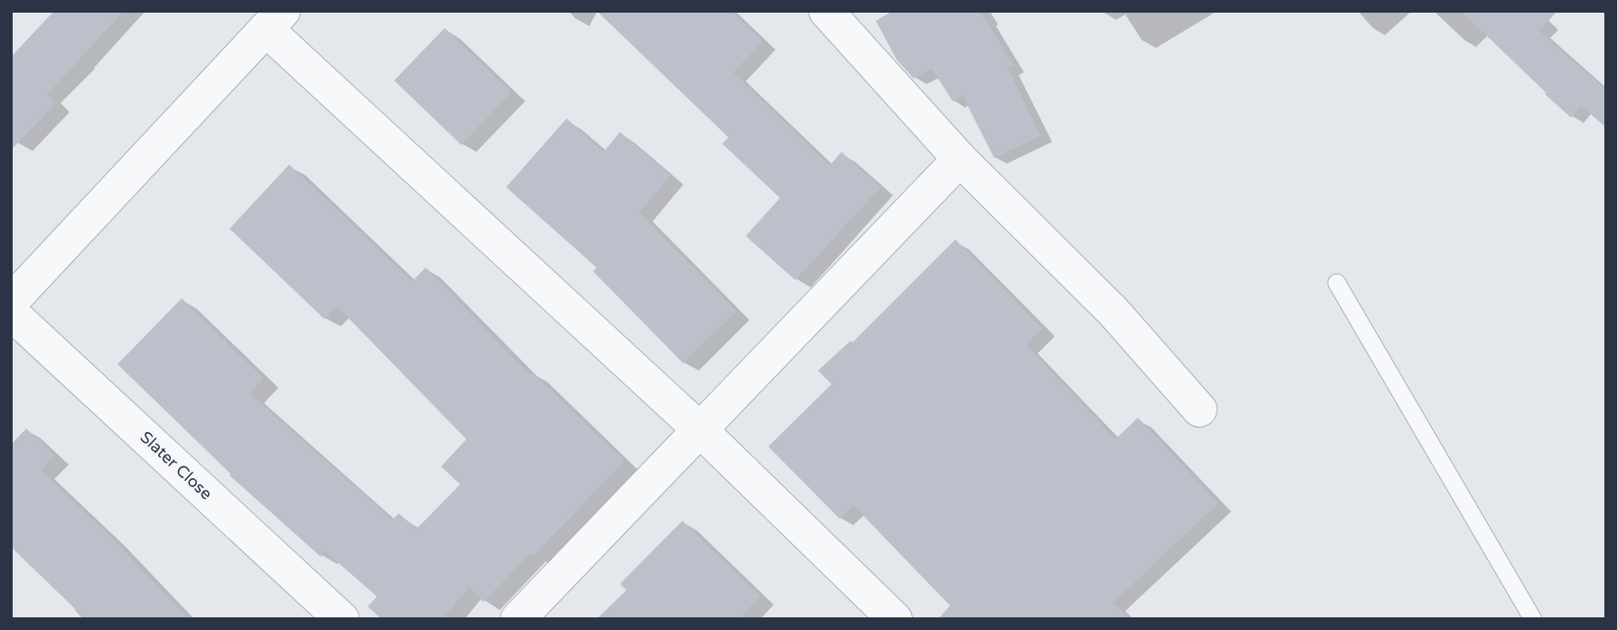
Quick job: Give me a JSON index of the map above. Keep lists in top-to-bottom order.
{
  "streets": {
    "street": ["Slater Close"]
  }
}
